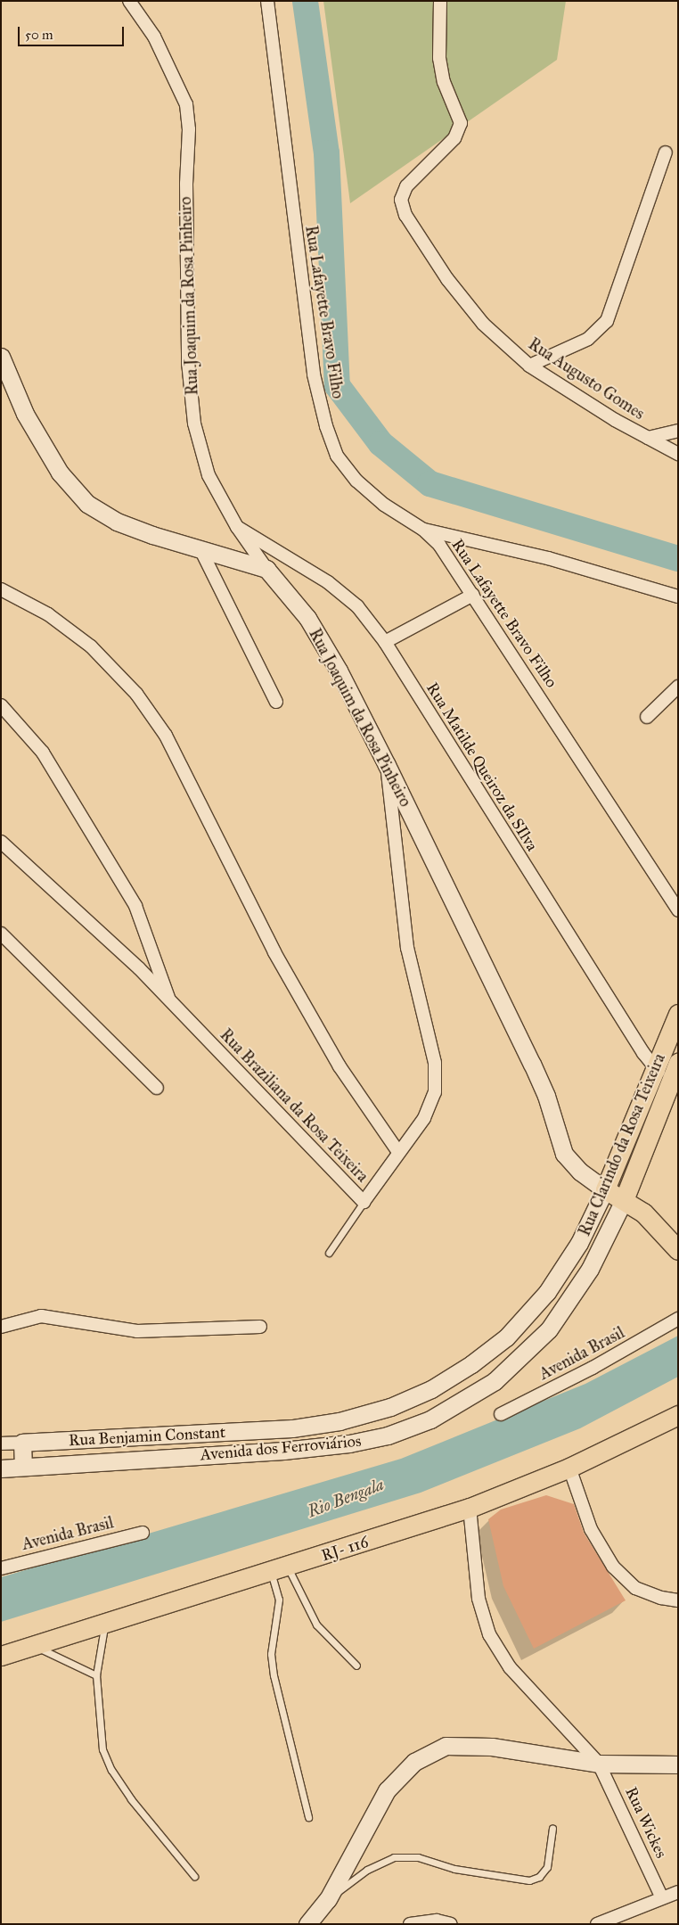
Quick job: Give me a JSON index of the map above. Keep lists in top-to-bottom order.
{
  "streets": {
    "main road": ["Rua Clarindo da Rosa Teixeira", "Avenida dos Ferroviários", "RJ- 116"],
    "street": [
      "Rua Joaquim da Rosa Pinheiro",
      "Rua Lafayette Bravo Filho",
      "Rua Augusto Gomes",
      "Rua Matilde Queiroz da SIlva",
      "Rua Braziliana da Rosa Teixeira",
      "Avenida Brasil",
      "Rua Benjamin Constant",
      "Rua Wickes"
    ]
  },
  "crossings": [
    ["Rua Joaquim da Rosa Pinheiro", "Rua Matilde Queiroz da SIlva"],
    ["Rua Joaquim da Rosa Pinheiro", "Rua Braziliana da Rosa Teixeira"],
    ["Rua Joaquim da Rosa Pinheiro", "Rua Clarindo da Rosa Teixeira"],
    ["Rua Matilde Queiroz da SIlva", "Rua Clarindo da Rosa Teixeira"],
    ["Rua Matilde Queiroz da SIlva", "Avenida dos Ferroviários"],
    ["Rua Clarindo da Rosa Teixeira", "Rua Benjamin Constant"],
    ["RJ- 116", "Rua Wickes"]
  ],
  "water": ["Rio Bengala"],
  "scale_bar": "50 m"
}
